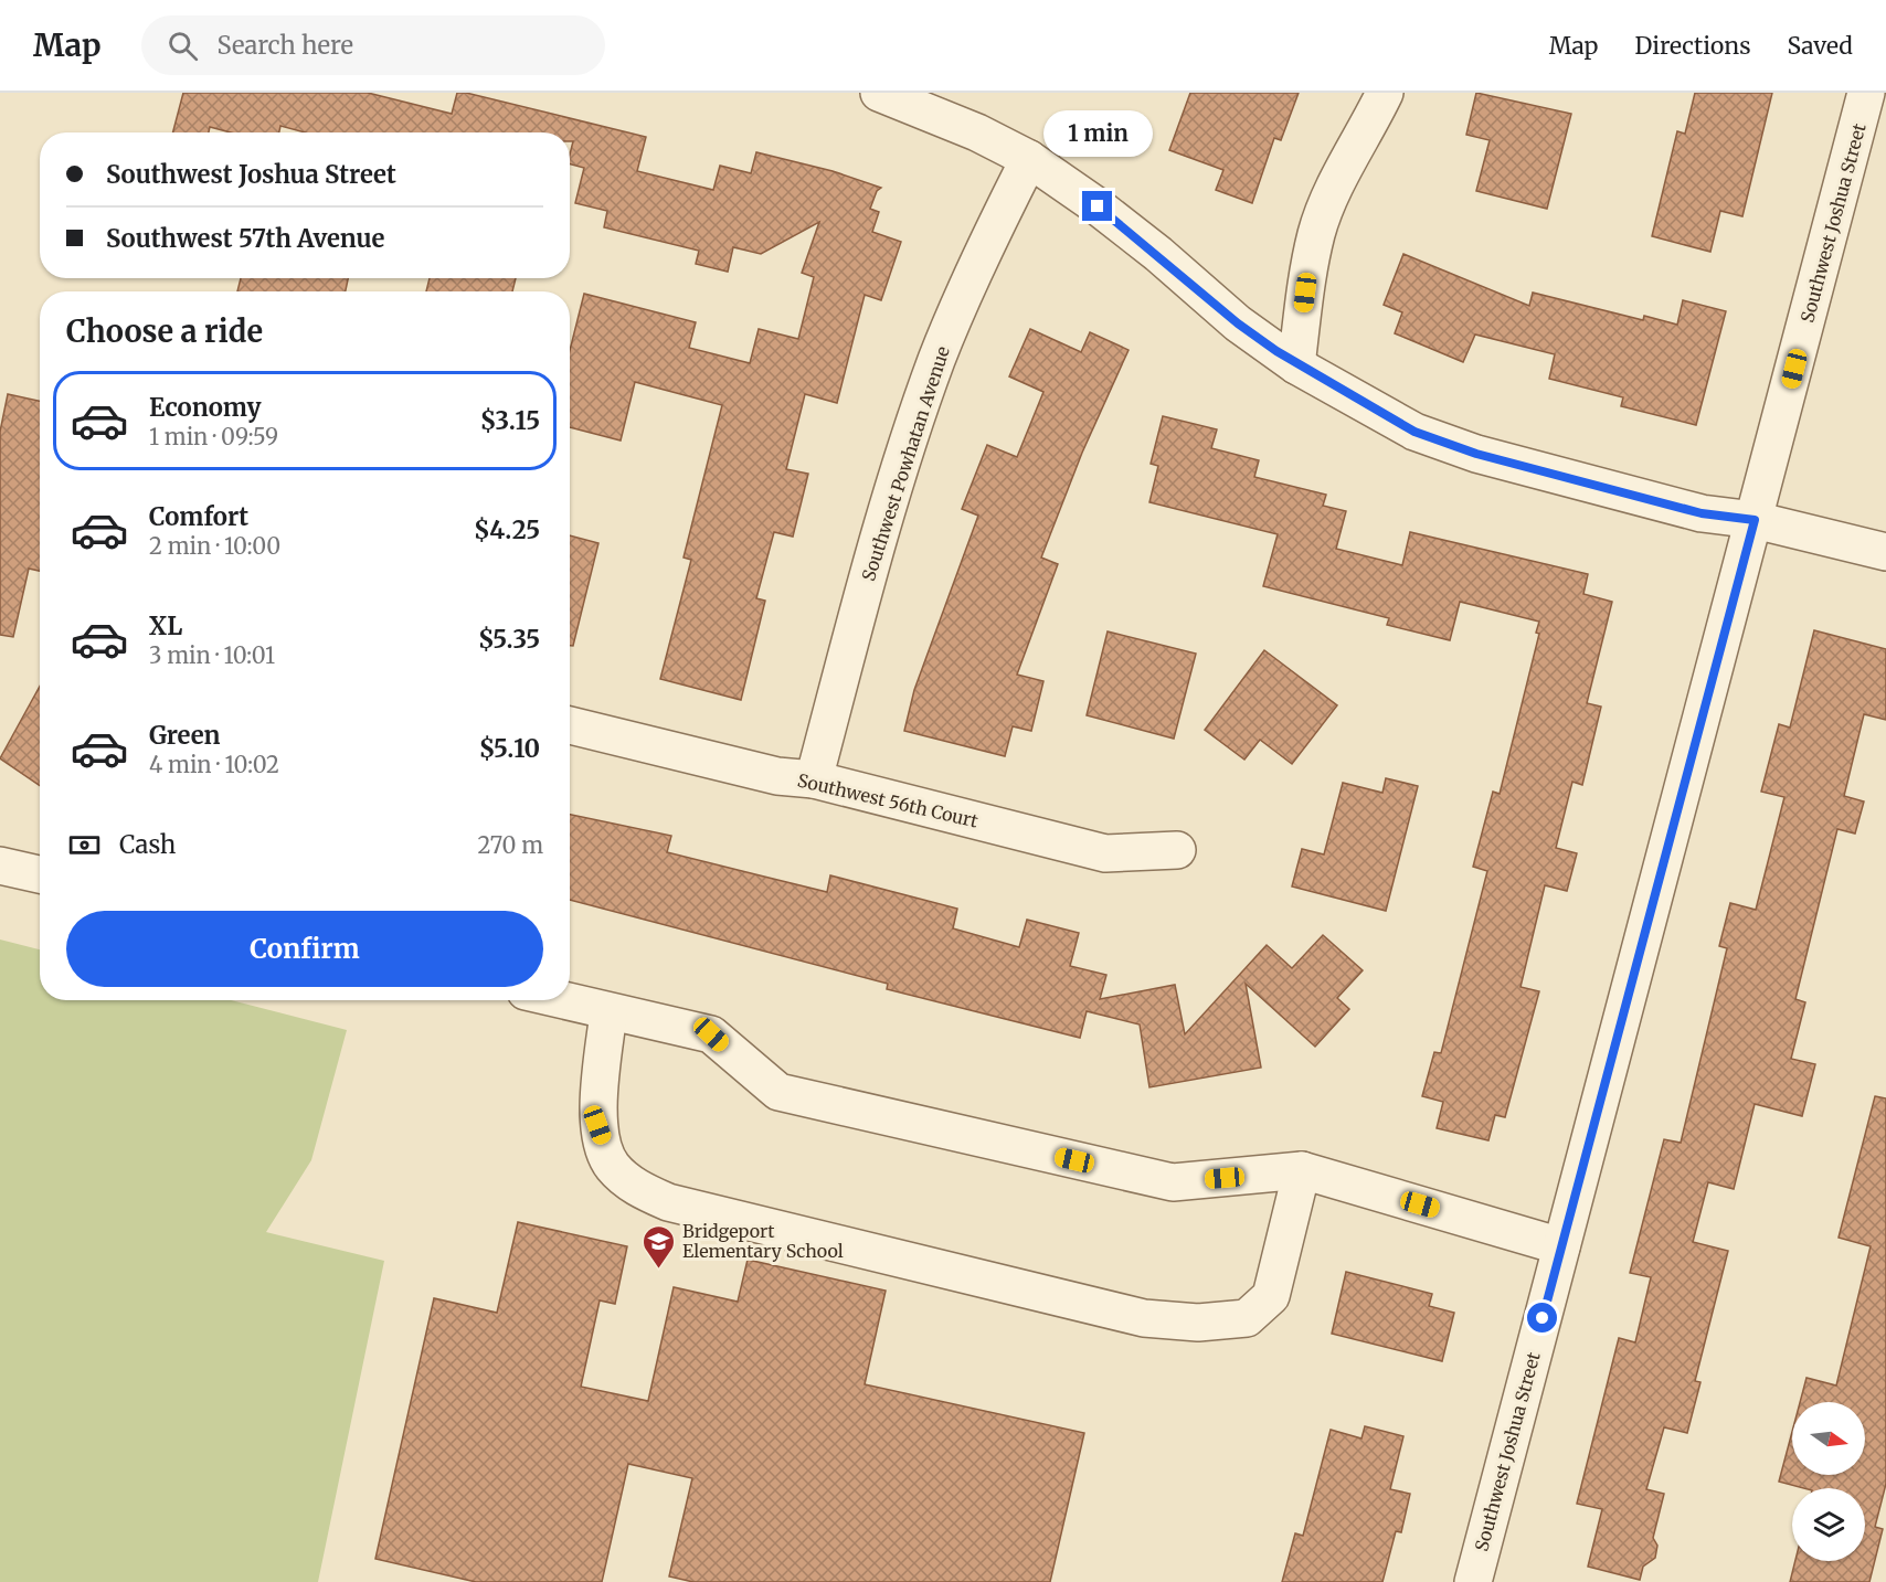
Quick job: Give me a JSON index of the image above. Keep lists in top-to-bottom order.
{
  "streets": {
    "street": ["Southwest Joshua Street", "Southwest Powhatan Avenue", "Southwest 56th Court"]
  },
  "crossings": [
    ["Southwest Powhatan Avenue", "Southwest 56th Court"]
  ],
  "places": {
    "school or university": ["Bridgeport Elementary School"]
  },
  "north": "right",
  "page": {
    "header": "Map",
    "search": "Search here",
    "nav": ["Map", "Directions", "Saved"],
    "bubble": "1 min",
    "banner": ["Southwest Joshua Street", "Southwest 57th Avenue"],
    "heading": "Choose a ride",
    "list": [
      {
        "name": "Economy",
        "note": "1 min · 09:59",
        "value": "$3.15"
      },
      {
        "name": "Comfort",
        "note": "2 min · 10:00",
        "value": "$4.25"
      },
      {
        "name": "XL",
        "note": "3 min · 10:01",
        "value": "$5.35"
      },
      {
        "name": "Green",
        "note": "4 min · 10:02",
        "value": "$5.10"
      }
    ],
    "pay": ["Cash", "270 m"],
    "buttons": "Confirm"
  }
}
